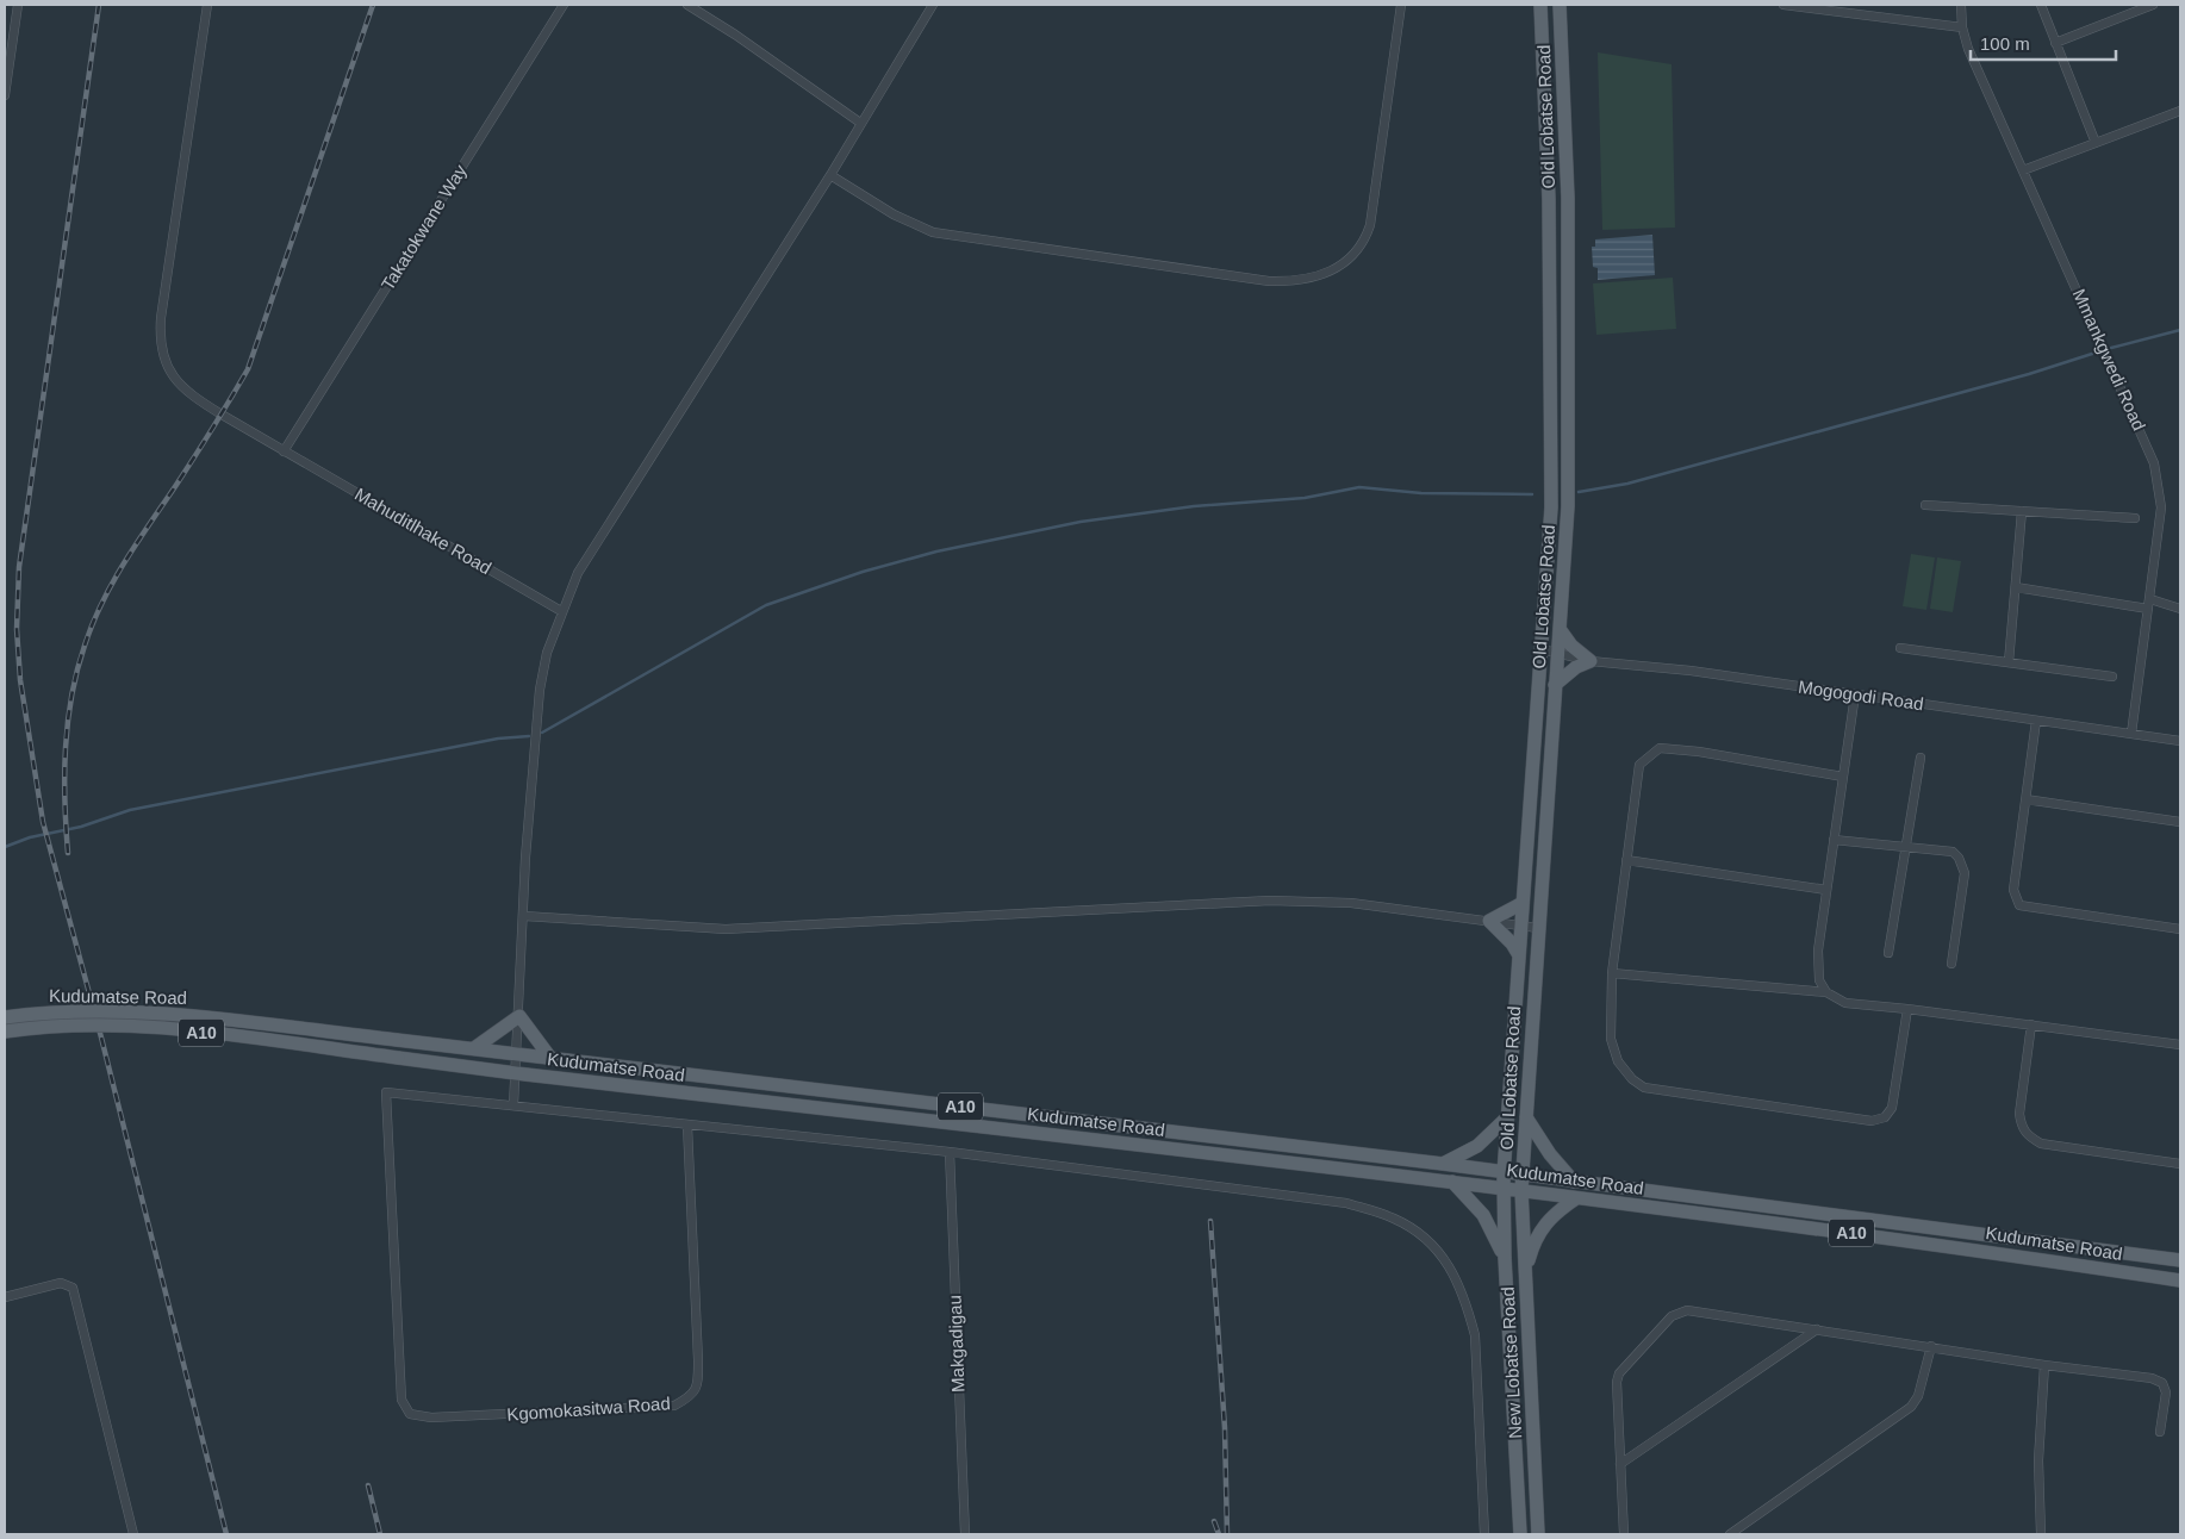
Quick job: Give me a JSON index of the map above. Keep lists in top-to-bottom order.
{
  "streets": {
    "main road": [
      "Old Lobatse Road",
      "Kudumatse Road",
      "A10",
      "New Lobatse Road"
    ],
    "street": [
      "Takatokwane Way",
      "Mmankgwedi Road",
      "Mahuditlhake Road",
      "Mogogodi Road",
      "Makgadigau",
      "Kgomokasitwa Road"
    ]
  },
  "crossings": [
    ["Old Lobatse Road", "Mogogodi Road"],
    ["Old Lobatse Road", "Kudumatse Road"],
    ["Old Lobatse Road", "New Lobatse Road"],
    ["Takatokwane Way", "Mahuditlhake Road"],
    ["Mmankgwedi Road", "Mogogodi Road"],
    ["Kudumatse Road", "New Lobatse Road"]
  ],
  "scale_bar": "100 m"
}
